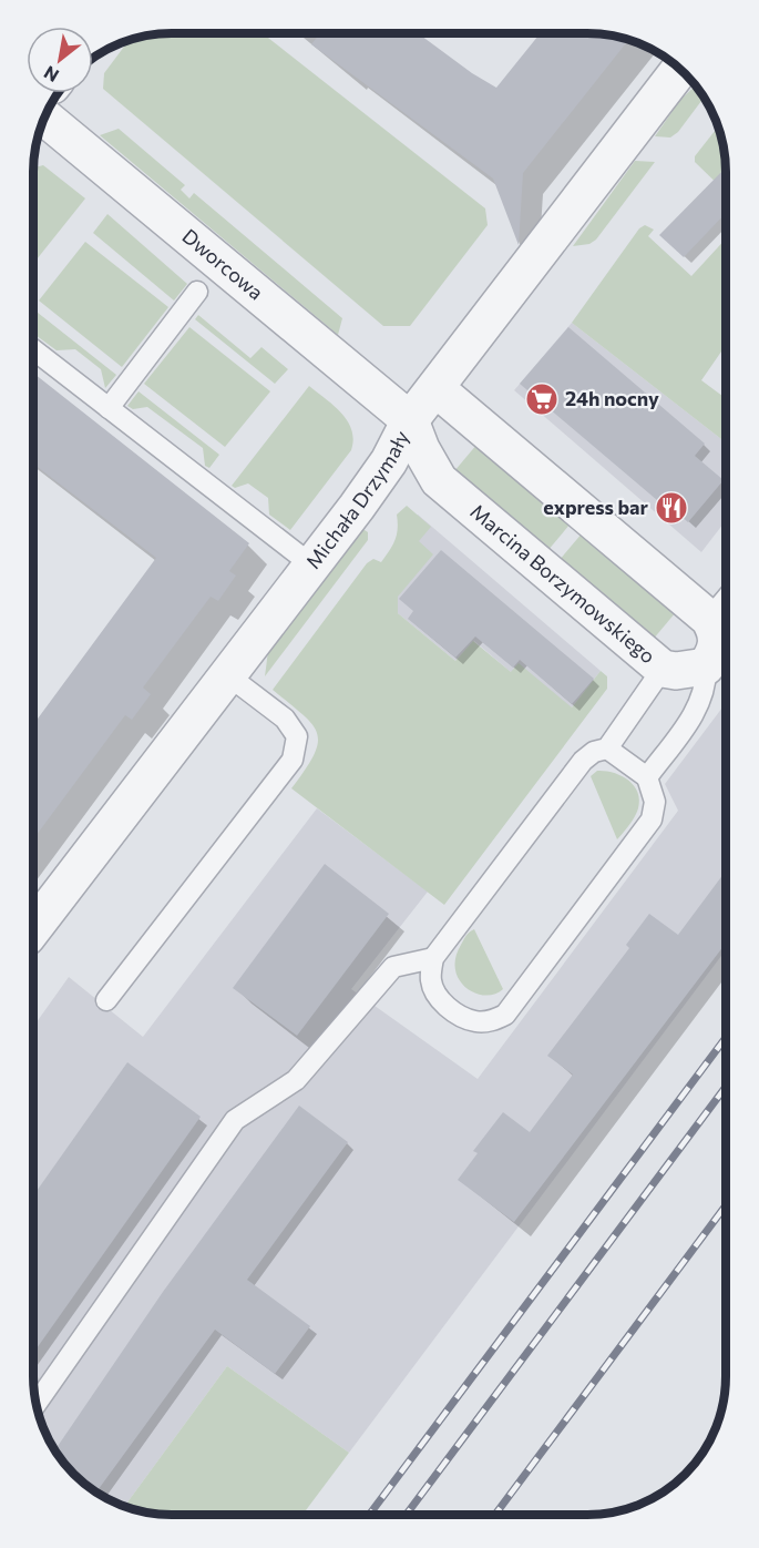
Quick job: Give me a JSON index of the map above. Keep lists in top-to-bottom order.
{
  "streets": {
    "street": ["Dworcowa", "Michała Drzymały", "Marcina Borzymowskiego"]
  },
  "crossings": [
    ["Dworcowa", "Michała Drzymały"],
    ["Dworcowa", "Marcina Borzymowskiego"],
    ["Michała Drzymały", "Marcina Borzymowskiego"]
  ],
  "places": {
    "supermarket": ["24h nocny"],
    "restaurant": ["express bar"]
  },
  "north": "bottom left"
}
